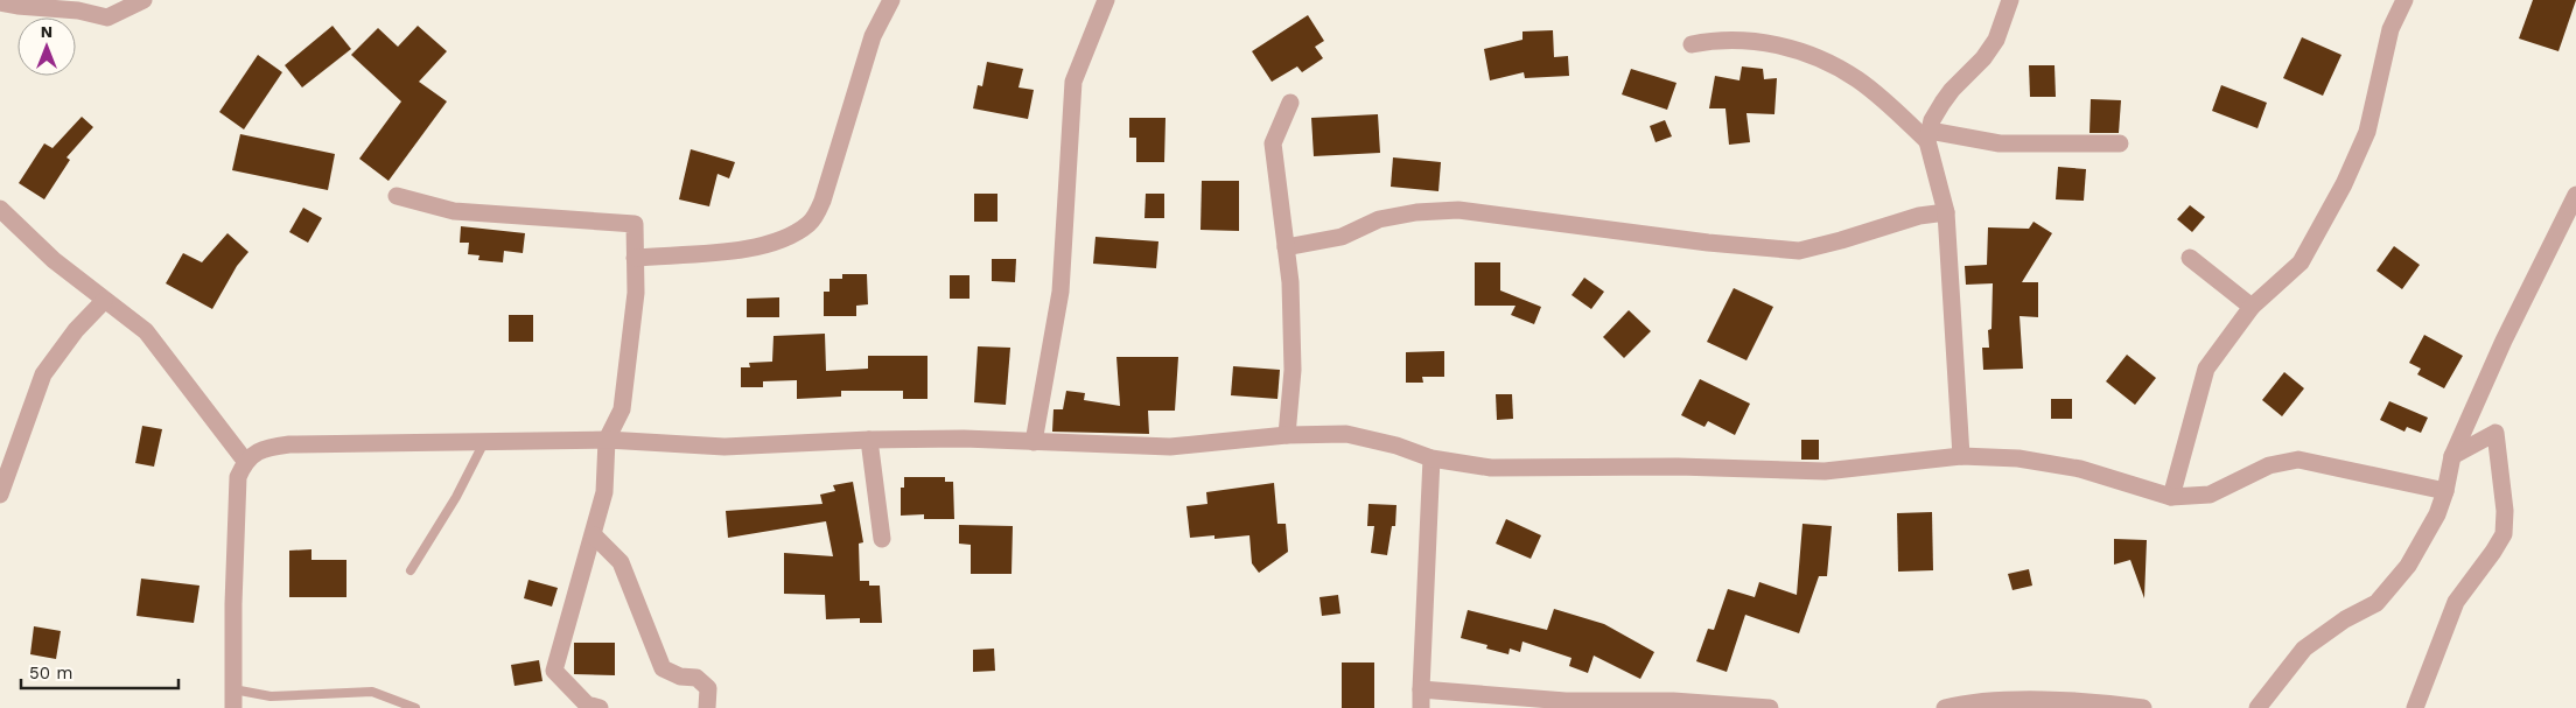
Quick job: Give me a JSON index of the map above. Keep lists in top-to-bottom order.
{
  "scale_bar": "50 m",
  "north": "top"
}
